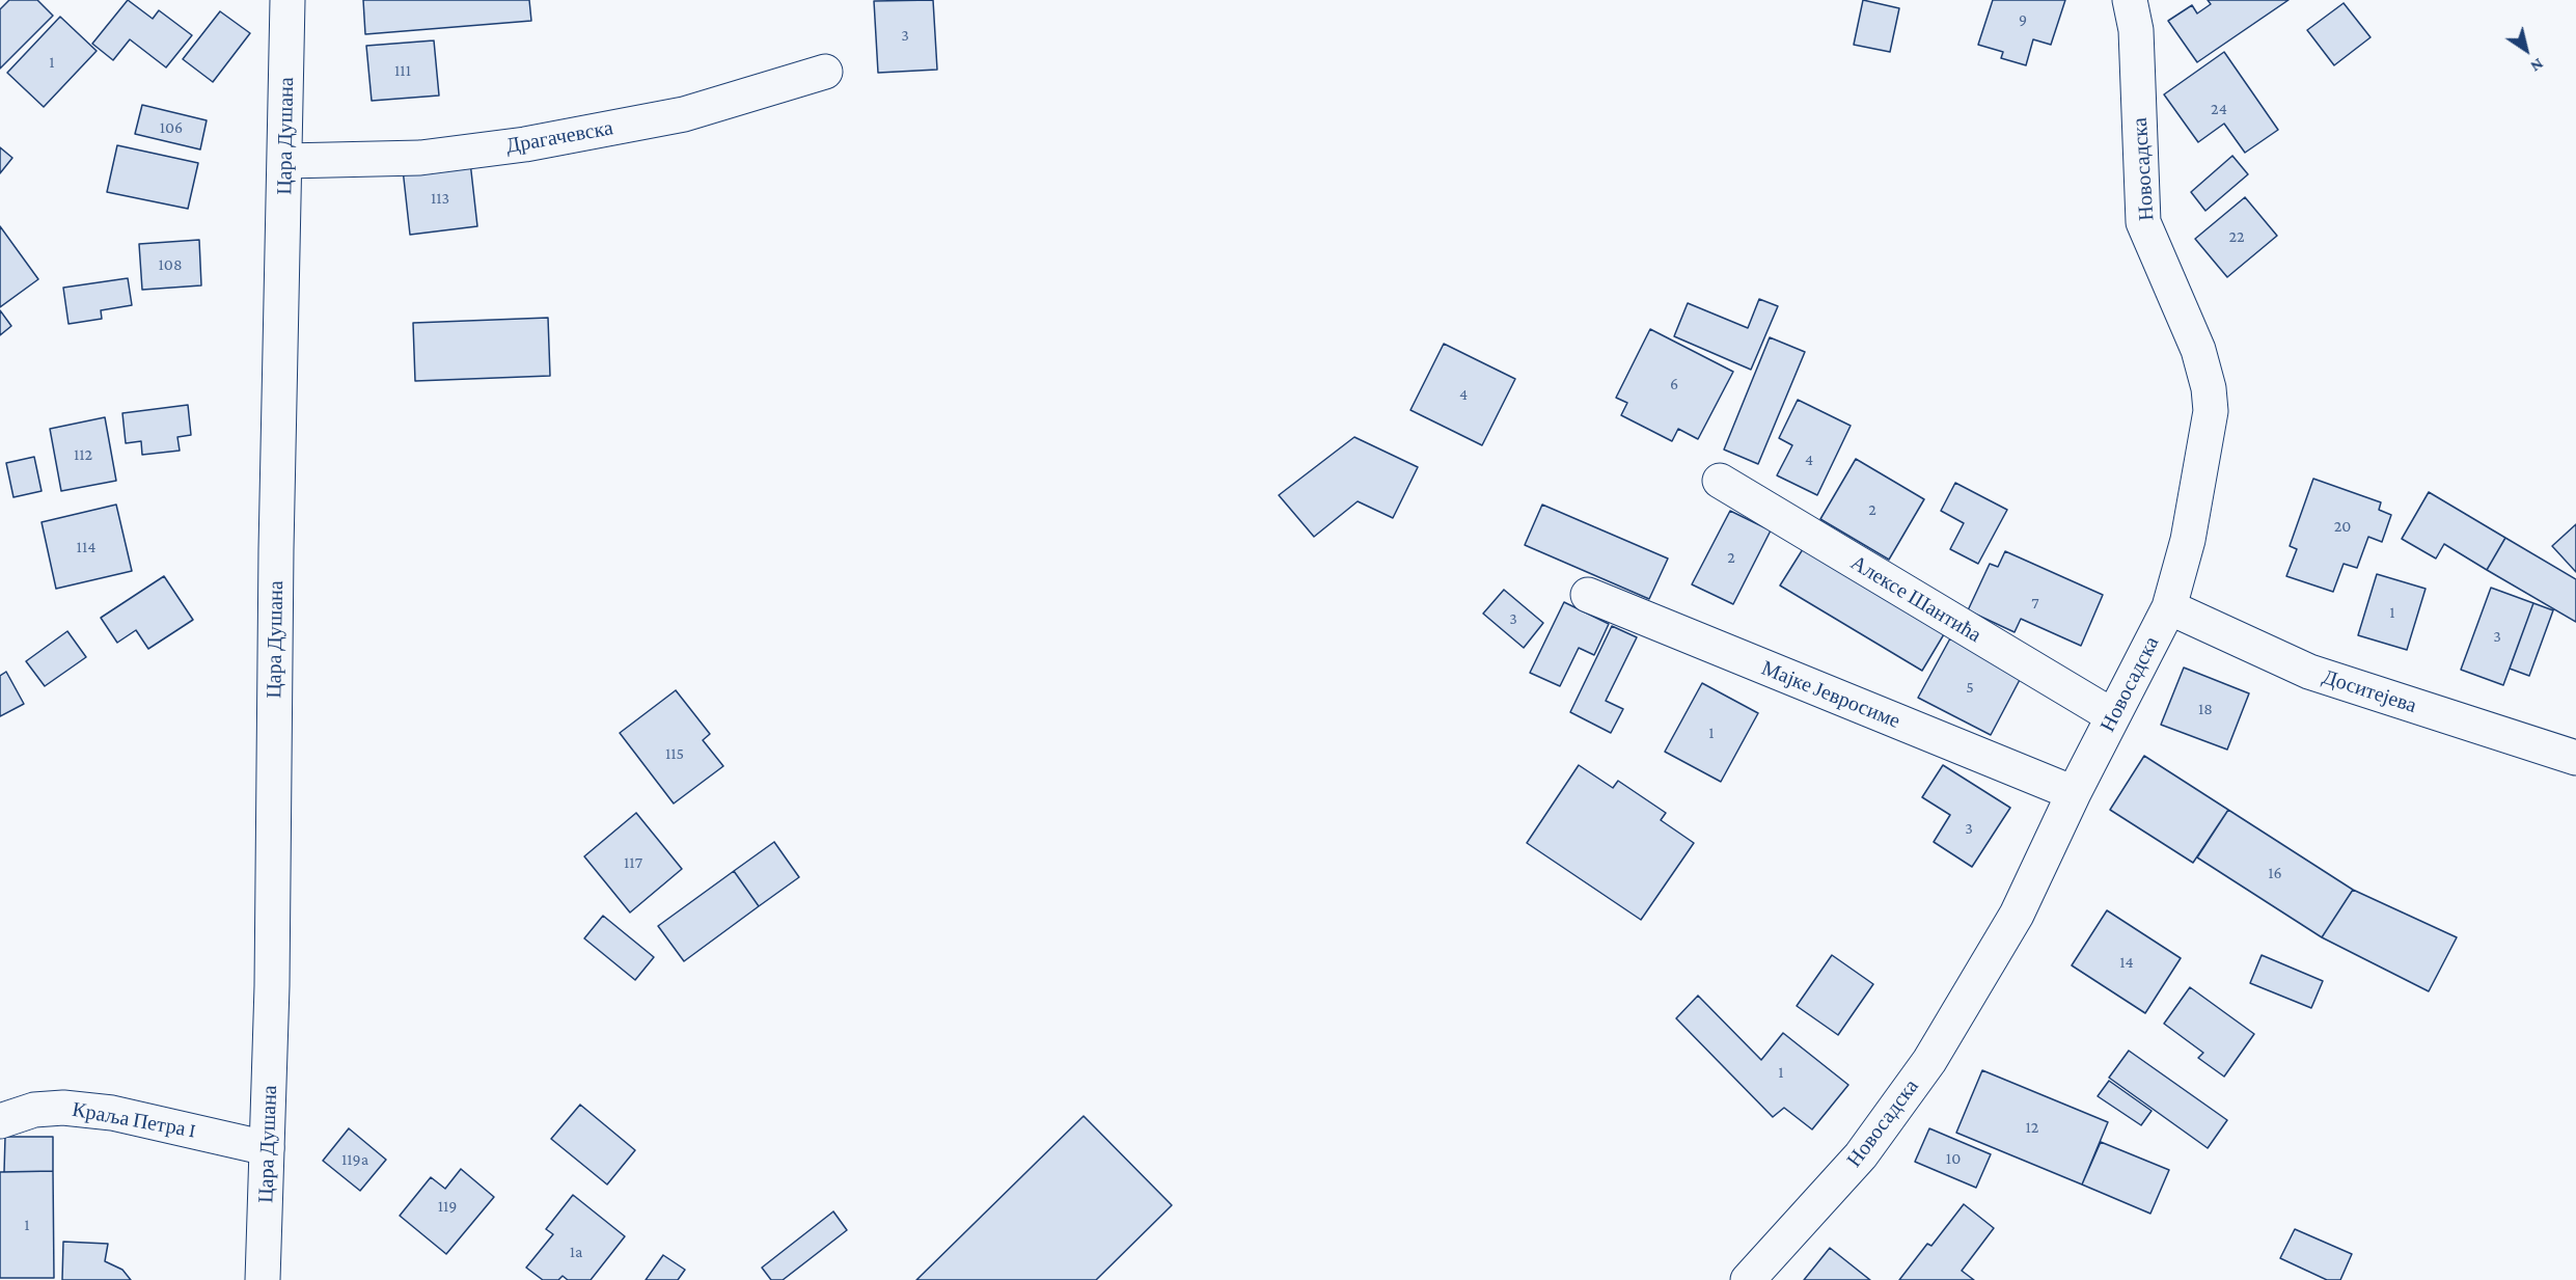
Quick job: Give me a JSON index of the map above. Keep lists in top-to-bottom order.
{
  "streets": {
    "street": [
      "Цара Душана",
      "Драгачевска",
      "Новосадска",
      "Алексе Шантића",
      "Доситејева",
      "Мајке Јевросиме",
      "Краља Петра I"
    ]
  },
  "crossings": [
    ["Цара Душана", "Драгачевска"],
    ["Цара Душана", "Краља Петра I"],
    ["Новосадска", "Алексе Шантића"],
    ["Новосадска", "Доситејева"],
    ["Новосадска", "Мајке Јевросиме"]
  ],
  "house_numbers": [
    "9",
    "3",
    "1",
    "111",
    "24",
    "106",
    "113",
    "22",
    "108",
    "6",
    "4",
    "112",
    "4",
    "2",
    "20",
    "114",
    "2",
    "7",
    "1",
    "3",
    "3",
    "5",
    "18",
    "1",
    "115",
    "3",
    "117",
    "16",
    "14",
    "1",
    "12",
    "10",
    "119a",
    "119",
    "1",
    "1a"
  ],
  "north": "bottom right"
}
